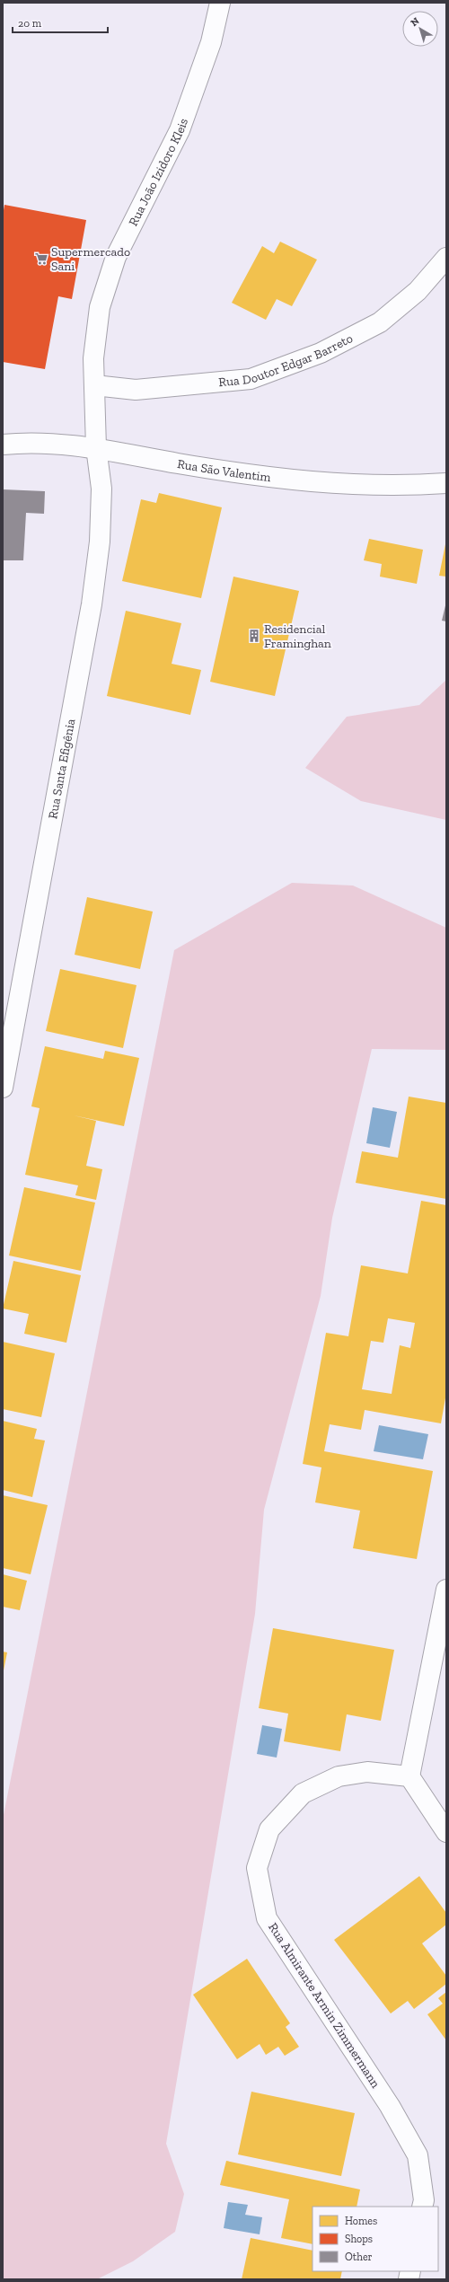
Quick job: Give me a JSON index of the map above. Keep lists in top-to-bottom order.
{
  "streets": {
    "street": [
      "Rua João Izidoro Kleis",
      "Rua Doutor Edgar Barreto",
      "Rua São Valentim",
      "Rua Santa Efigênia",
      "Rua Almirante Armin Zimmermann"
    ]
  },
  "crossings": [
    ["Rua João Izidoro Kleis", "Rua Doutor Edgar Barreto"],
    ["Rua João Izidoro Kleis", "Rua São Valentim"],
    ["Rua João Izidoro Kleis", "Rua Santa Efigênia"],
    ["Rua São Valentim", "Rua Santa Efigênia"]
  ],
  "places": {
    "supermarket": ["Supermercado Sani"],
    "building": ["Residencial Framinghan"]
  },
  "legend": ["Homes", "Shops", "Other"],
  "scale_bar": "20 m",
  "north": "top left"
}
